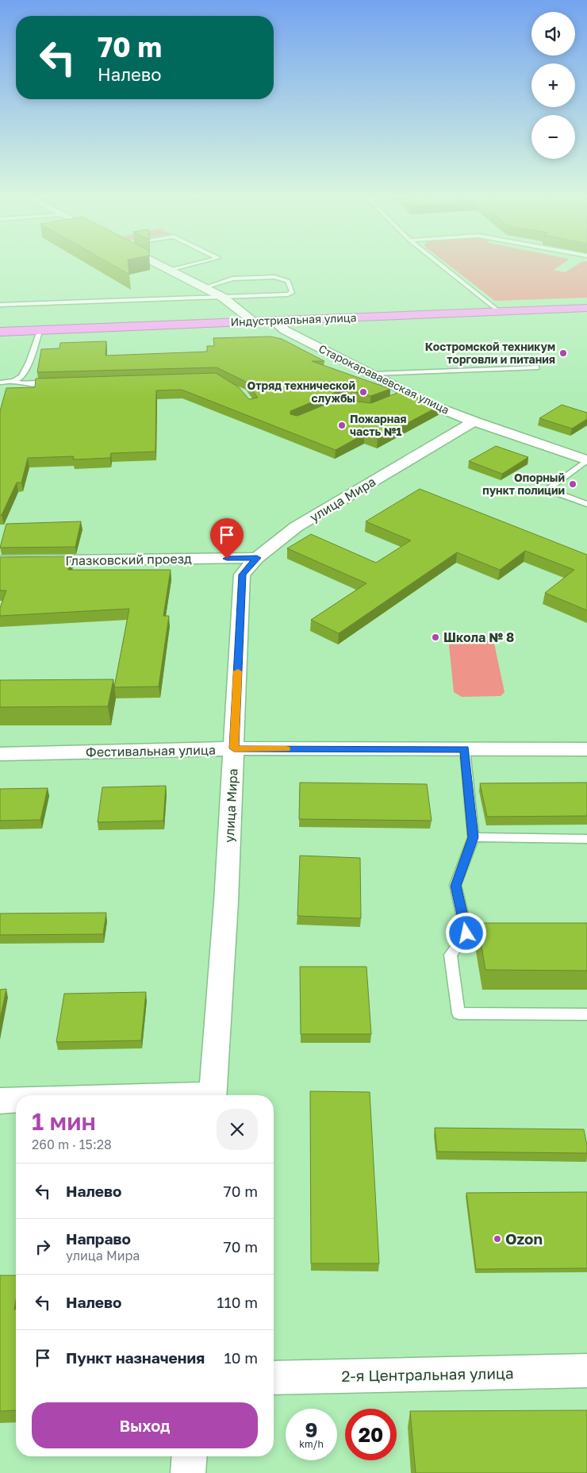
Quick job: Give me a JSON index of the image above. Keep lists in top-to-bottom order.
{
  "streets": {
    "highway": ["Индустриальная улица"],
    "street": [
      "Старокараваевская улица",
      "улица Мира",
      "Глазковский проезд",
      "Фестивальная улица",
      "2-я Центральная улица"
    ]
  },
  "crossings": [
    ["Индустриальная улица", "Старокараваевская улица"],
    ["Старокараваевская улица", "улица Мира"],
    ["улица Мира", "Глазковский проезд"],
    ["улица Мира", "Фестивальная улица"]
  ],
  "places": [
    "Костромской техникум торговли и питания",
    "Отряд технической службы",
    "Пожарная часть №1",
    "Опорный пункт полиции",
    "Школа № 8",
    "Ozon"
  ],
  "page": {
    "map_buttons": ["+", "−"],
    "turn": ["70 m", "Налево"],
    "heading": ["1 мин", "260 m · 15:28"],
    "list": [
      {
        "name": "Налево",
        "value": "70 m"
      },
      {
        "name": "Направо",
        "note": "улица Мира",
        "value": "70 m"
      },
      {
        "name": "Налево",
        "value": "110 m"
      },
      {
        "name": "Пункт назначения",
        "value": "10 m"
      }
    ],
    "buttons": "Выход",
    "speed": "9 km/h",
    "limit": "20"
  }
}
